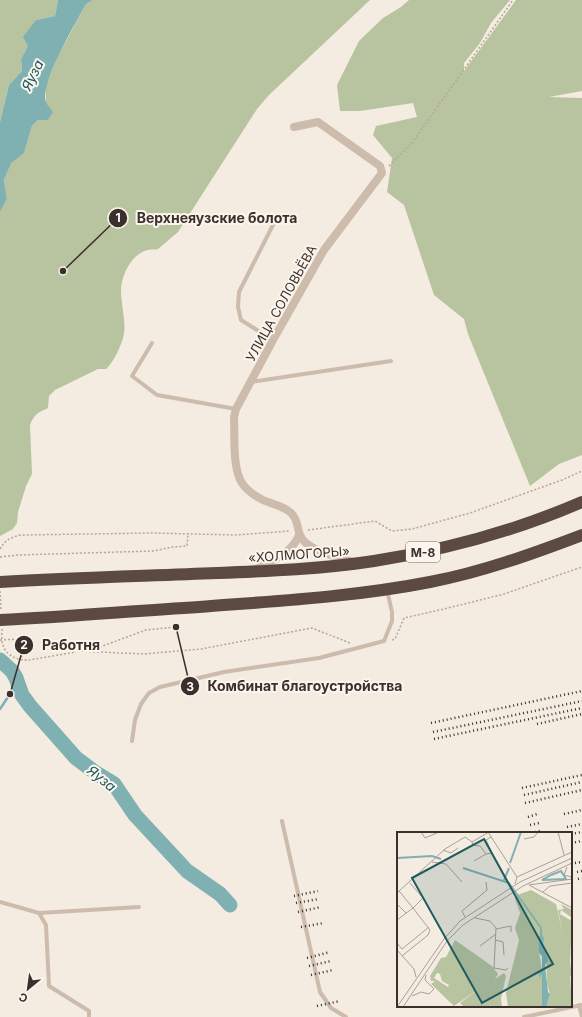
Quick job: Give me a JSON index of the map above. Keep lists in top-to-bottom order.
{
  "streets": {
    "highway": ["М-8", "«ХОЛМОГОРЫ»"],
    "street": ["УЛИЦА СОЛОВЬЁВА"]
  },
  "crossings": [
    ["УЛИЦА СОЛОВЬЁВА", "«ХОЛМОГОРЫ»"]
  ],
  "water": ["Яуза"],
  "places": ["Верхнеяузские болота", "Комбинат благоустройства", "Работня"],
  "north": "bottom left"
}
